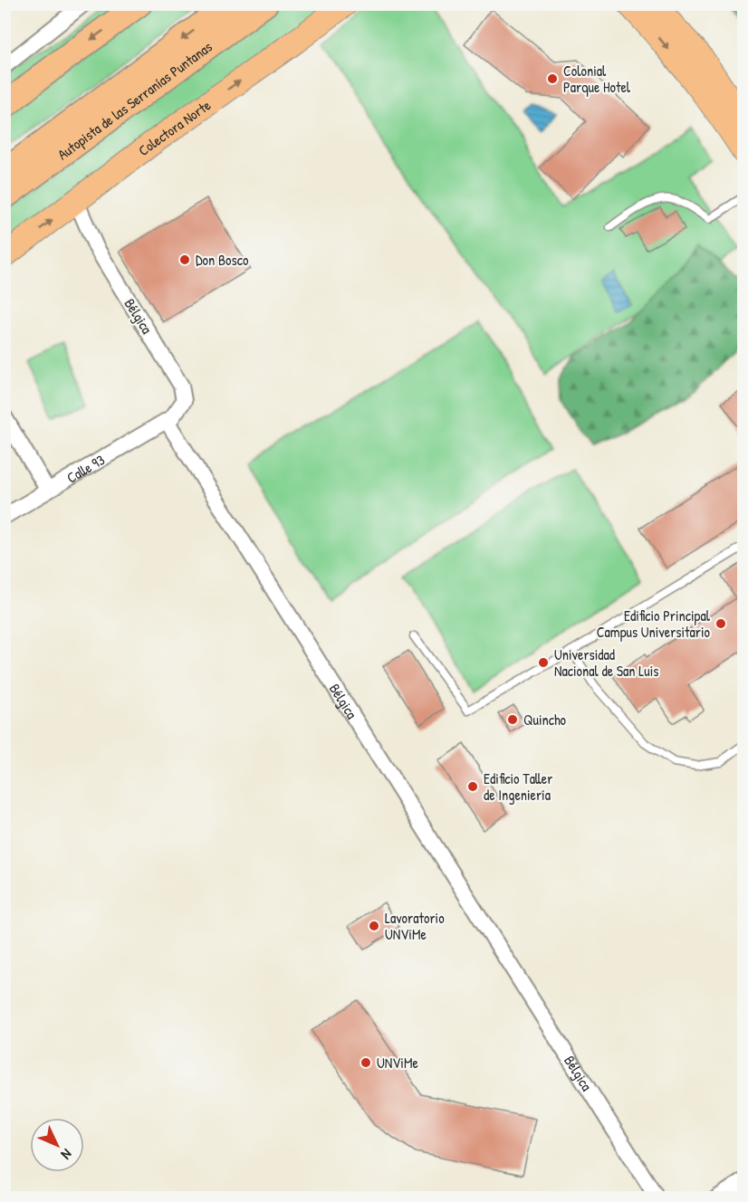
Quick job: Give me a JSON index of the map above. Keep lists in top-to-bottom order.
{
  "streets": {
    "highway": ["Autopista de las Serranías Puntanas"],
    "main road": ["Colectora Norte"],
    "street": ["Bélgica", "Calle 93"]
  },
  "crossings": [
    ["Colectora Norte", "Bélgica"],
    ["Bélgica", "Calle 93"]
  ],
  "one_way": ["Colectora Norte"],
  "places": [
    "Colonial Parque Hotel",
    "Don Bosco",
    "Edificio Principal Campus Universitario",
    "Universidad Nacional de San Luis",
    "Quincho",
    "Edificio Taller de Ingeniería",
    "Lavoratorio UNViMe",
    "UNViMe"
  ],
  "north": "bottom right"
}
